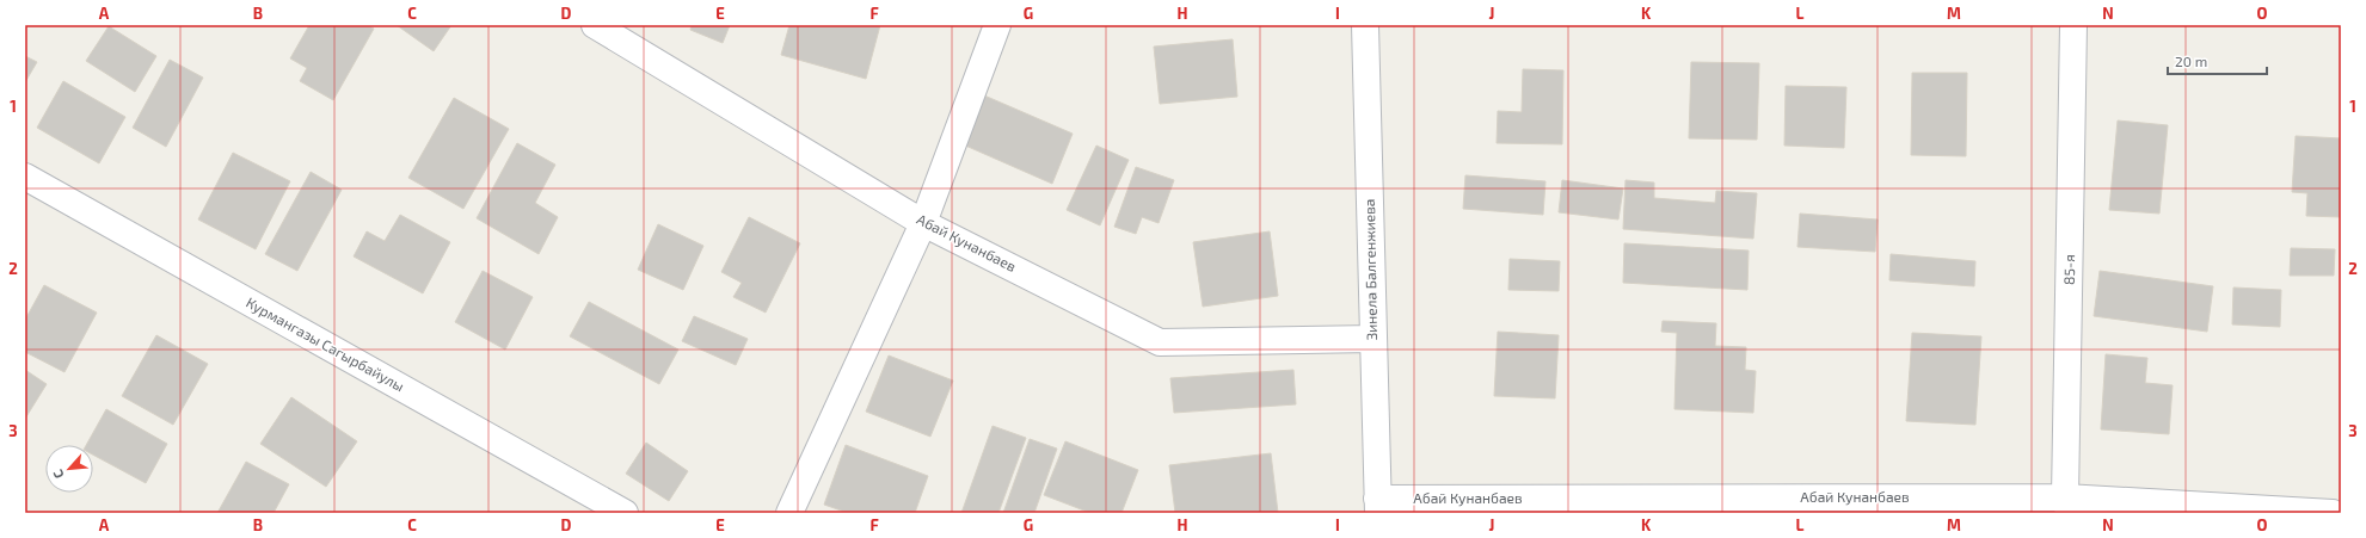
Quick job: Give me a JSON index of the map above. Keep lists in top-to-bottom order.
{
  "streets": {
    "street": [
      "Абай Кунанбаев",
      "Зинела Балгенжиева",
      "85-я",
      "Курмангазы Сагырбайулы"
    ]
  },
  "crossings": [
    ["Абай Кунанбаев", "Зинела Балгенжиева"],
    ["Абай Кунанбаев", "85-я"]
  ],
  "scale_bar": "20 m",
  "north": "bottom left",
  "grid": {
    "columns": [
      "A",
      "B",
      "C",
      "D",
      "E",
      "F",
      "G",
      "H",
      "I",
      "J",
      "K",
      "L",
      "M",
      "N",
      "O"
    ],
    "rows": ["1", "2", "3"]
  }
}
